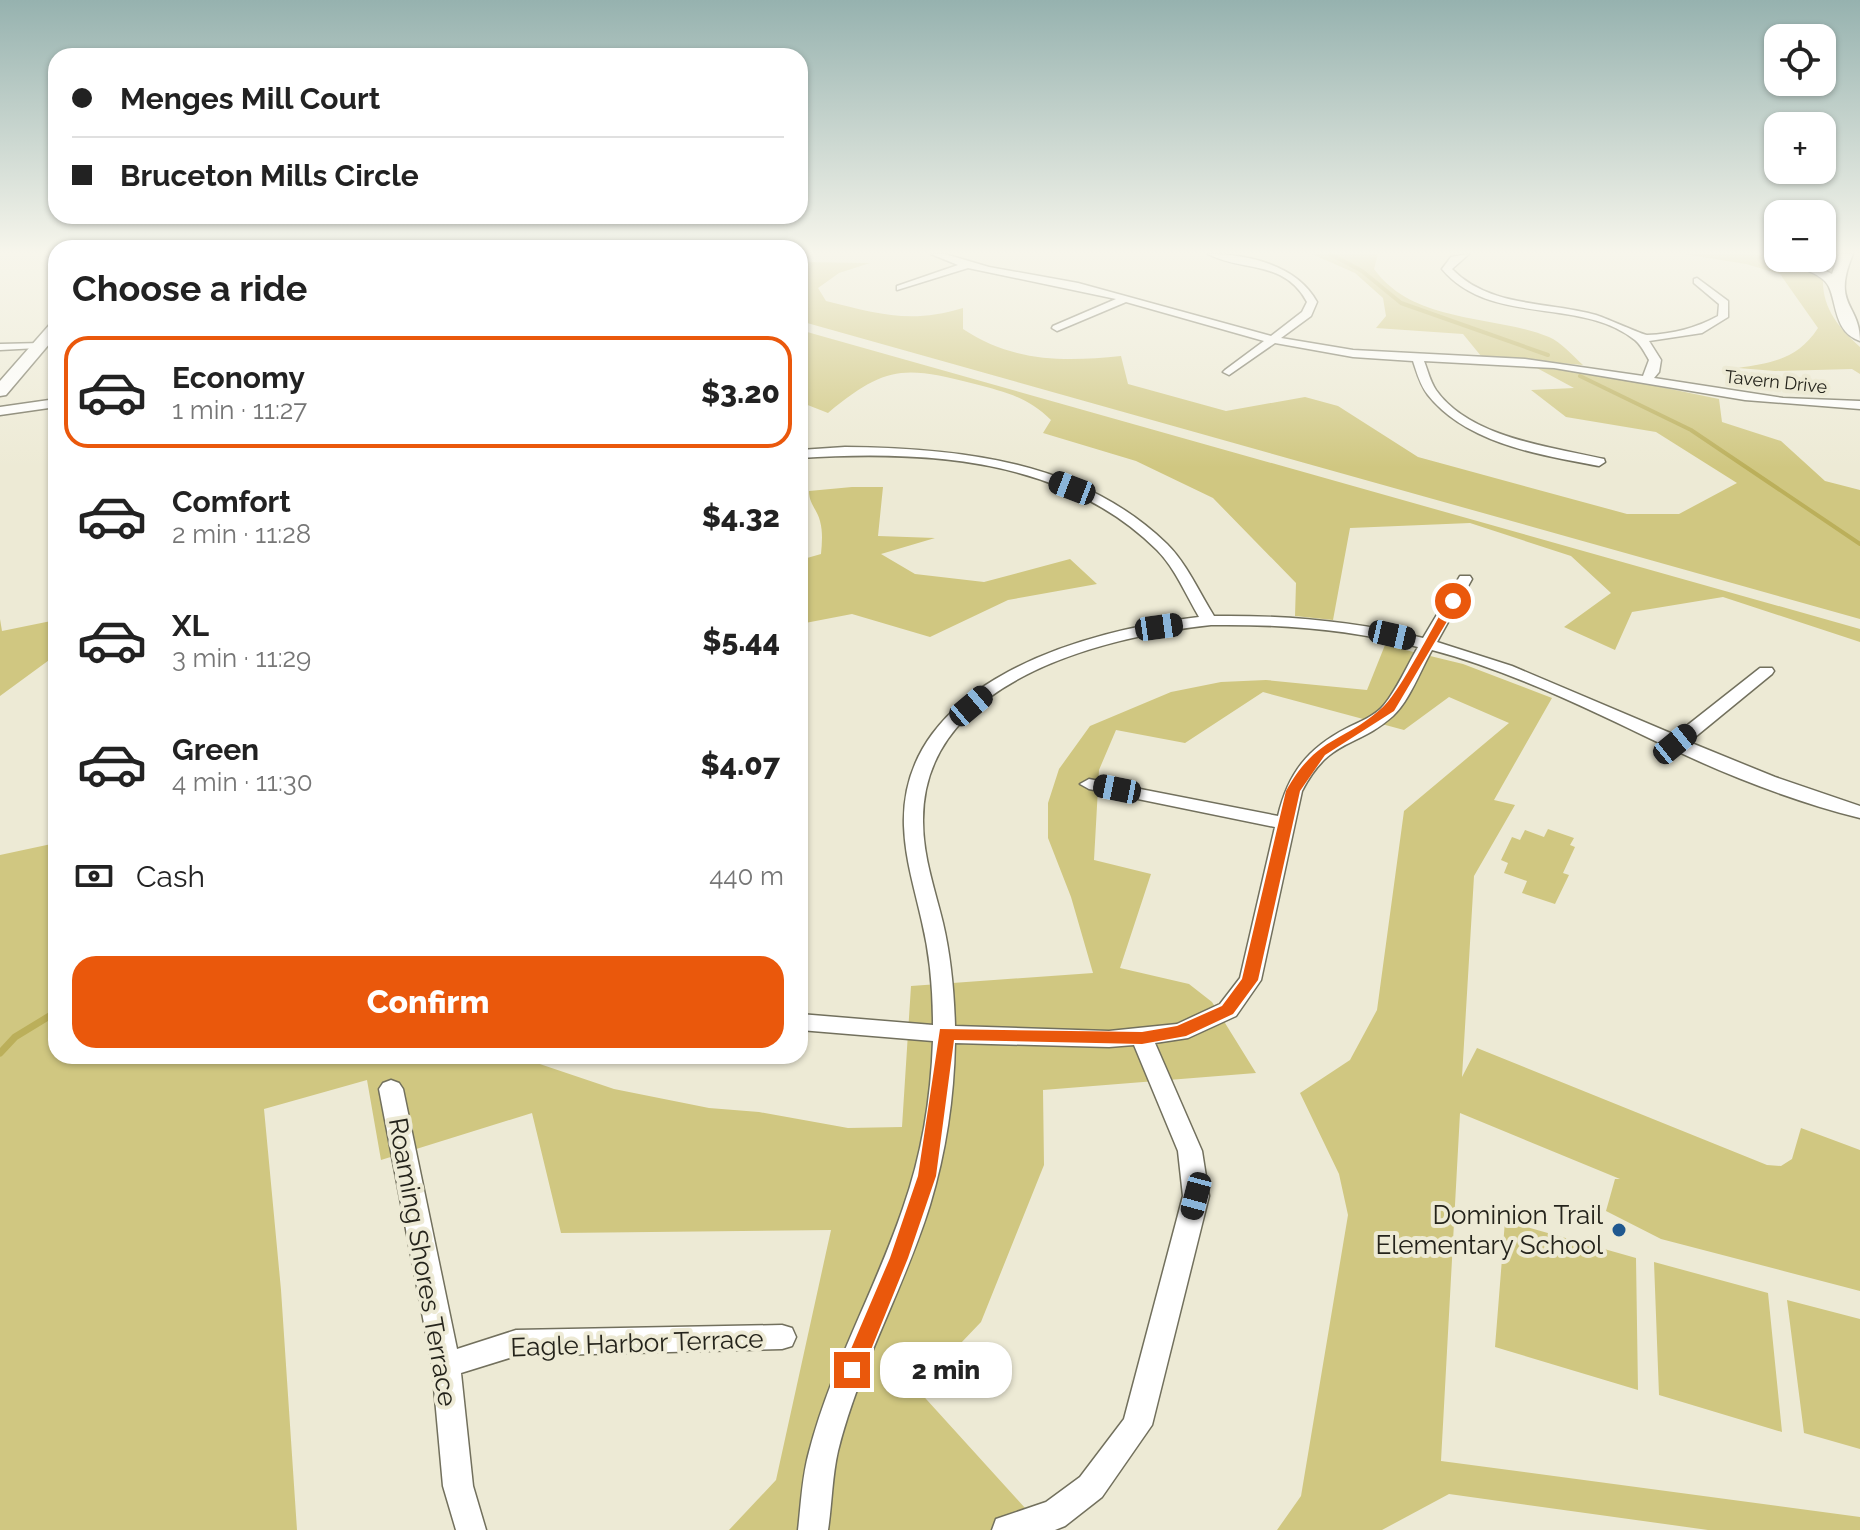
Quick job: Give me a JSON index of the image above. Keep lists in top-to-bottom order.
{
  "streets": {
    "street": ["Tavern Drive", "Roaming Shores Terrace", "Eagle Harbor Terrace"]
  },
  "crossings": [
    ["Roaming Shores Terrace", "Eagle Harbor Terrace"]
  ],
  "places": ["Dominion Trail Elementary School"],
  "page": {
    "map_buttons": ["+", "−"],
    "banner": ["Menges Mill Court", "Bruceton Mills Circle"],
    "heading": "Choose a ride",
    "list": [
      {
        "name": "Economy",
        "note": "1 min · 11:27",
        "value": "$3.20"
      },
      {
        "name": "Comfort",
        "note": "2 min · 11:28",
        "value": "$4.32"
      },
      {
        "name": "XL",
        "note": "3 min · 11:29",
        "value": "$5.44"
      },
      {
        "name": "Green",
        "note": "4 min · 11:30",
        "value": "$4.07"
      }
    ],
    "pay": ["Cash", "440 m"],
    "buttons": "Confirm",
    "bubble": "2 min"
  }
}
